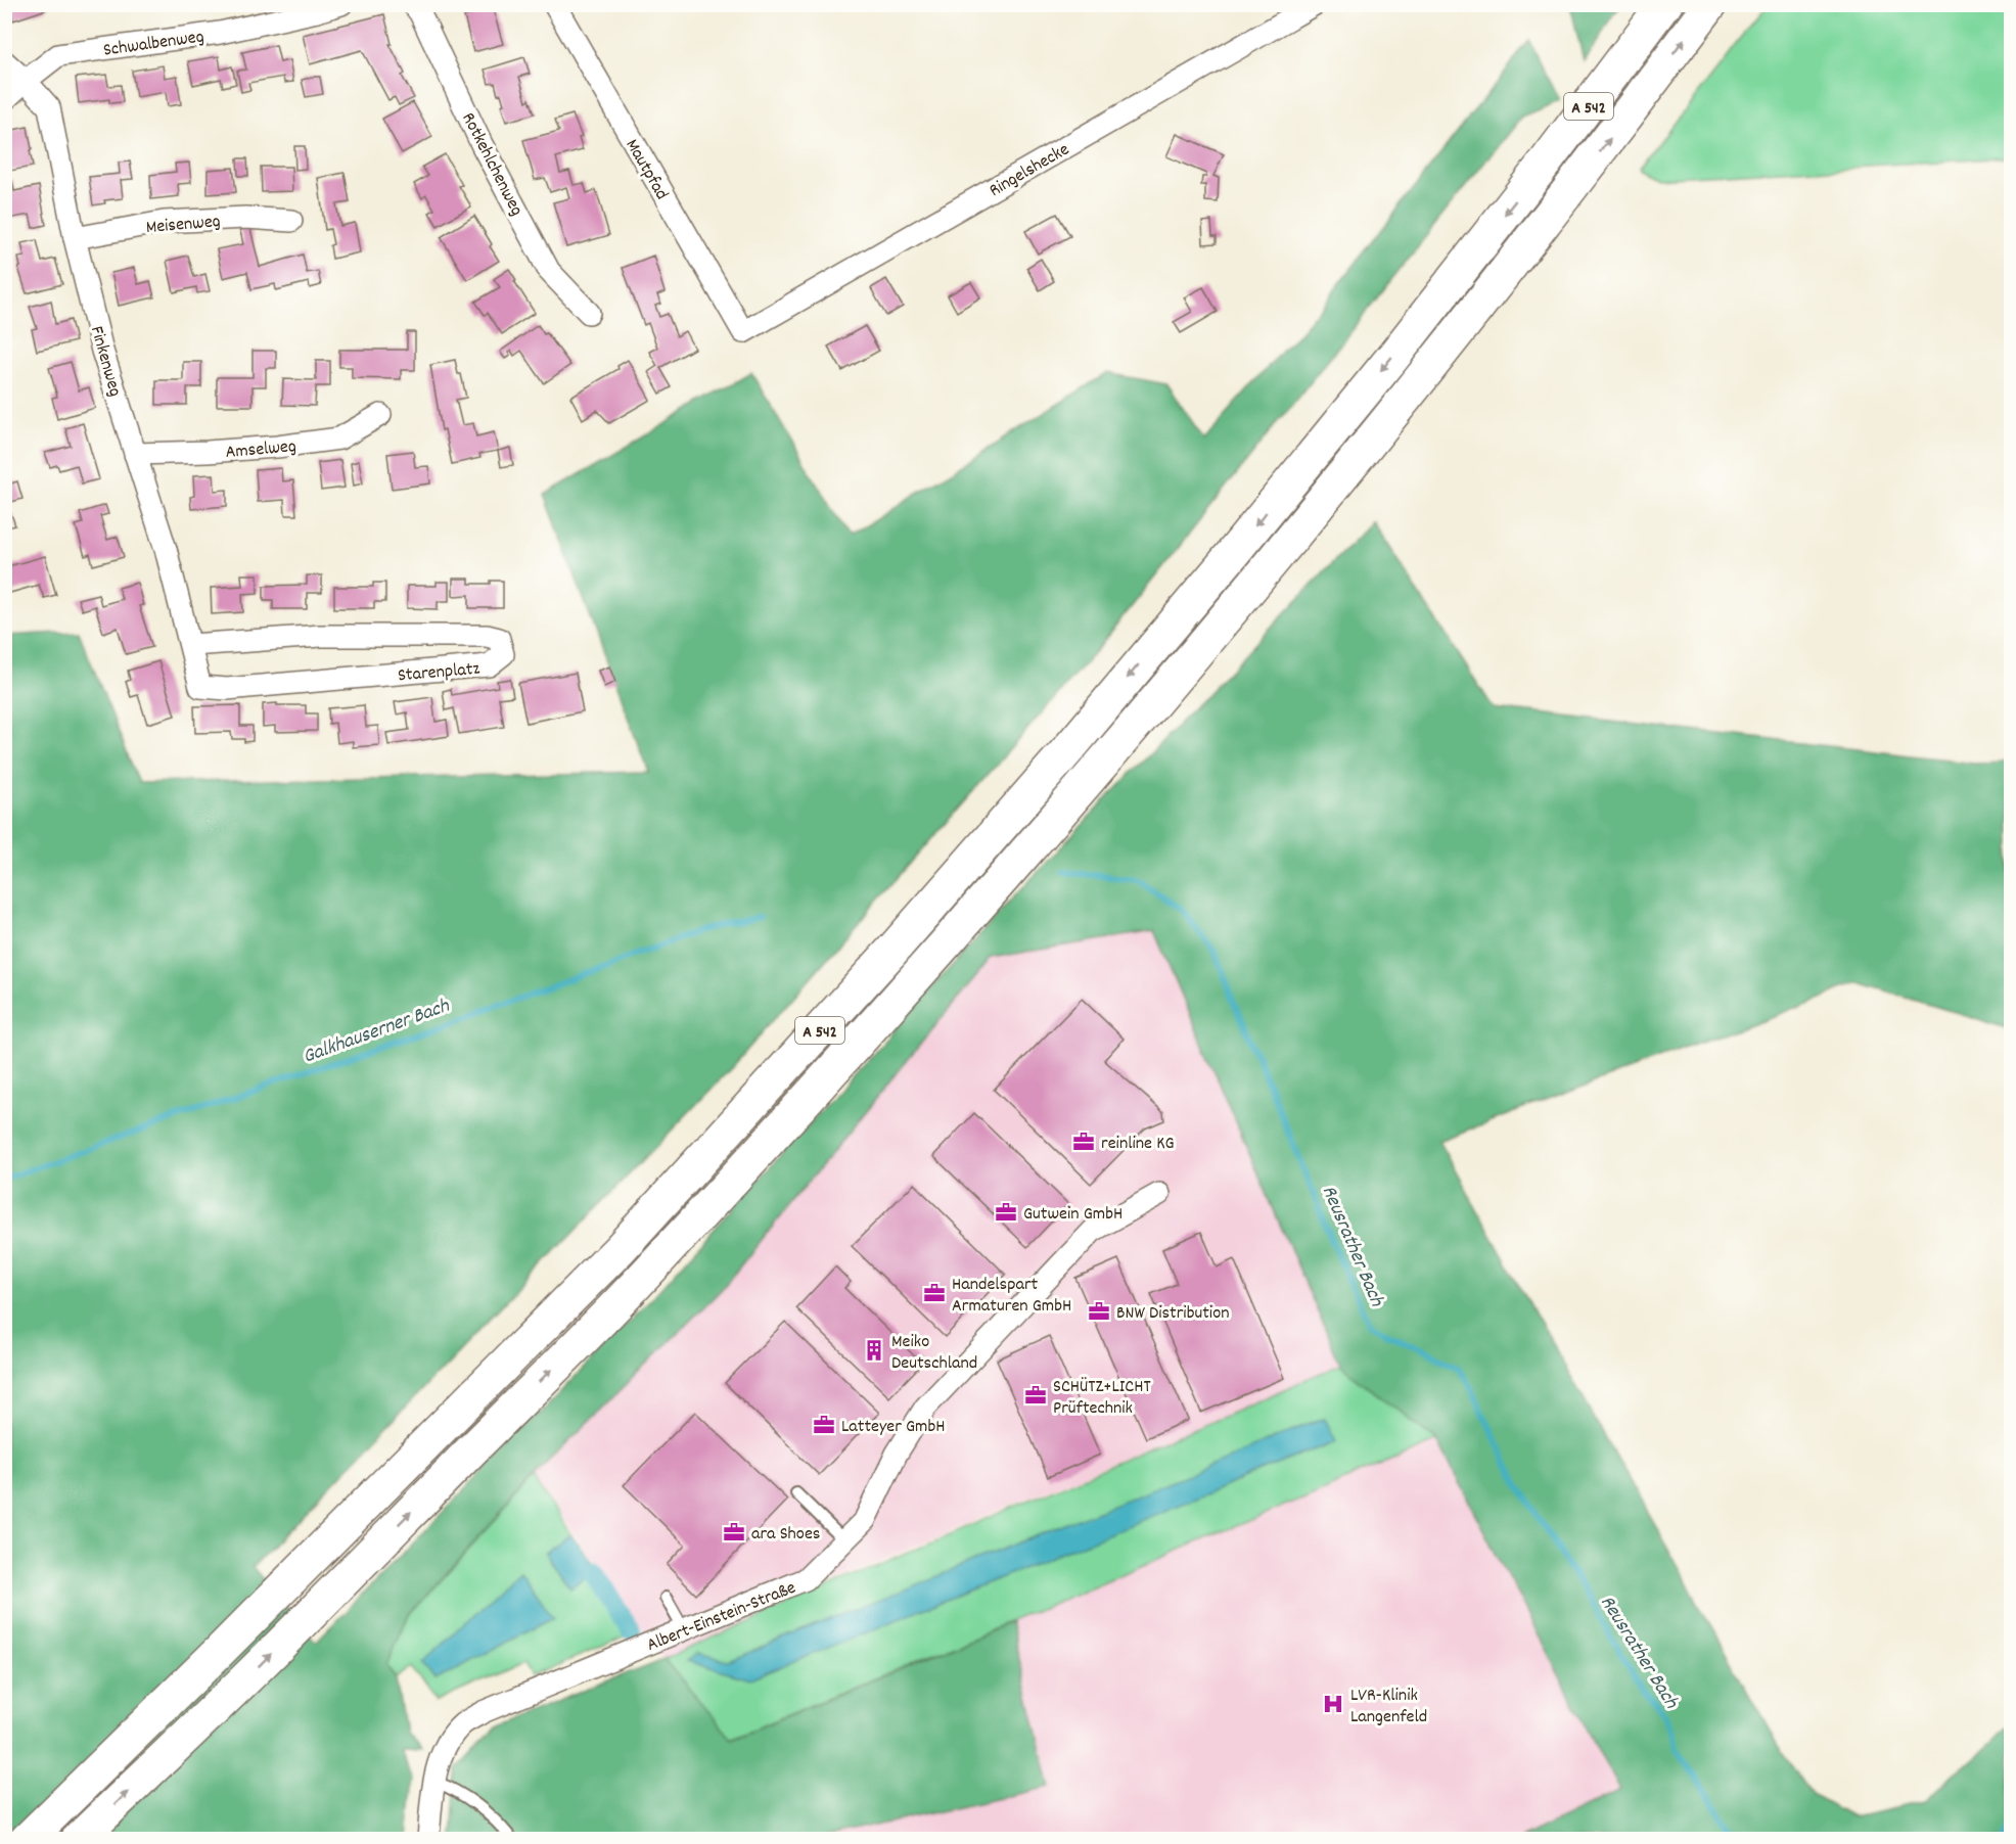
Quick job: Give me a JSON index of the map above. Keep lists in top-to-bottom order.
{
  "streets": {
    "highway": ["A 542"],
    "street": [
      "Schwalbenweg",
      "Rotkehlchenweg",
      "Mautpfad",
      "Ringelshecke",
      "Meisenweg",
      "Finkenweg",
      "Amselweg",
      "Starenplatz",
      "Albert-Einstein-Straße"
    ]
  },
  "crossings": [
    ["Schwalbenweg", "Finkenweg"],
    ["Mautpfad", "Ringelshecke"],
    ["Meisenweg", "Finkenweg"],
    ["Finkenweg", "Amselweg"],
    ["Finkenweg", "Starenplatz"]
  ],
  "water": ["Galkhauserner Bach", "Reusrather Bach"],
  "places": {
    "office": [
      "reinline KG",
      "Gutwein GmbH",
      "Handelspart Armaturen GmbH",
      "BNW Distribution",
      "SCHÜTZ+LICHT Prüftechnik",
      "Latteyer GmbH",
      "ara Shoes"
    ],
    "building": ["Meiko Deutschland"],
    "hospital": ["LVR-Klinik Langenfeld"]
  }
}
